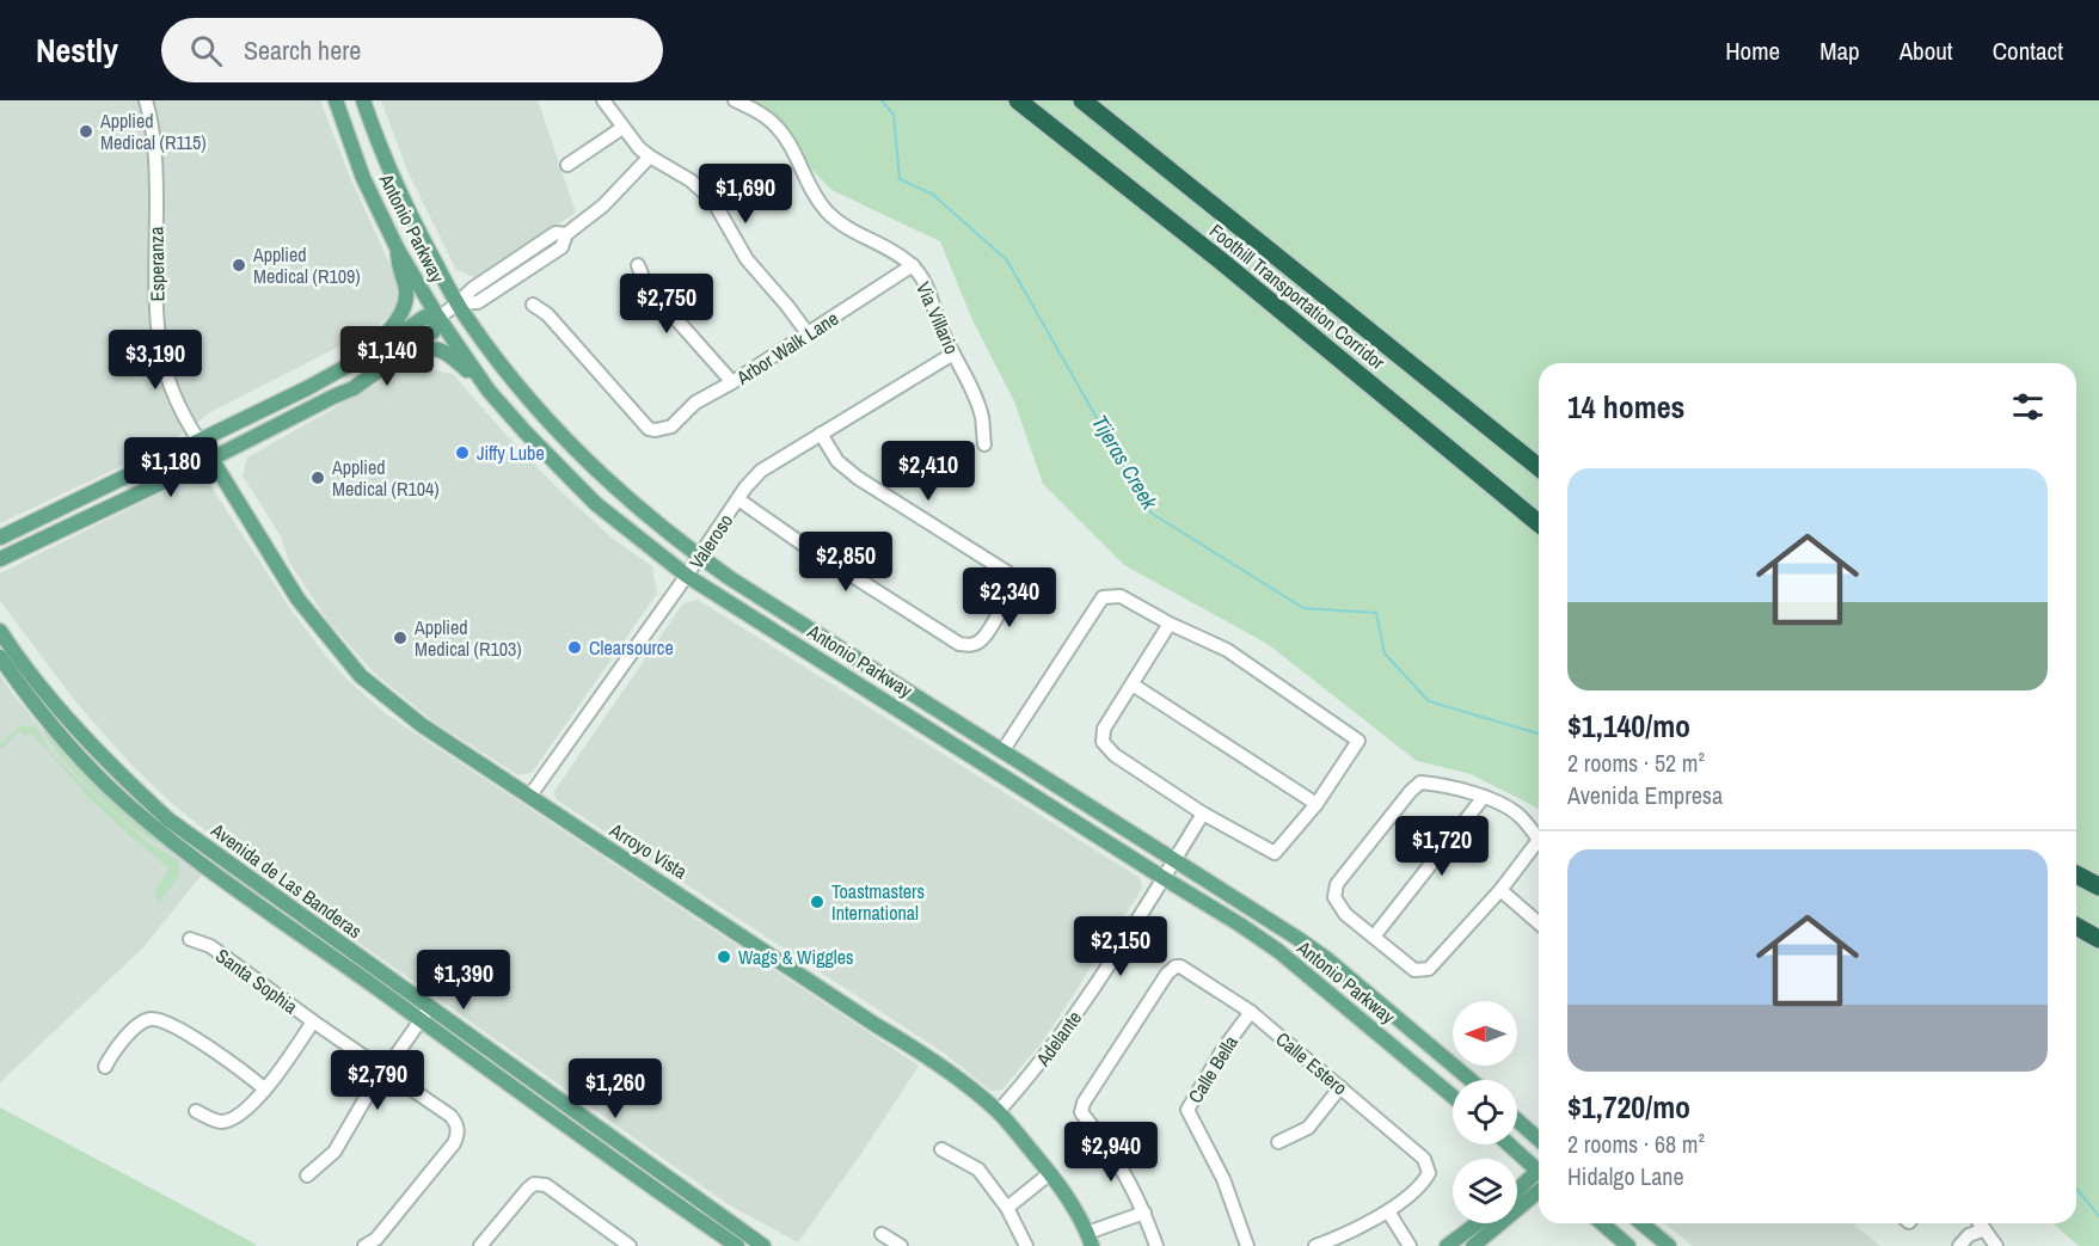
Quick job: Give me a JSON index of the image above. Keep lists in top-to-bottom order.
{
  "streets": {
    "highway": ["Foothill Transportation Corridor"],
    "main road": ["Antonio Parkway", "Arroyo Vista", "Avenida de Las Banderas"],
    "street": [
      "Esperanza",
      "Via Villario",
      "Arbor Walk Lane",
      "Valeroso",
      "Santa Sophia",
      "Adelante",
      "Calle Estero",
      "Calle Bella"
    ]
  },
  "crossings": [
    ["Antonio Parkway", "Valeroso"],
    ["Antonio Parkway", "Adelante"],
    ["Esperanza", "Arroyo Vista"],
    ["Via Villario", "Arbor Walk Lane"],
    ["Via Villario", "Valeroso"],
    ["Valeroso", "Arroyo Vista"],
    ["Arroyo Vista", "Adelante"],
    ["Calle Estero", "Calle Bella"]
  ],
  "water": ["Tijeras Creek"],
  "places": [
    "Applied Medical (R115)",
    "Applied Medical (R109)",
    "Jiffy Lube",
    "Applied Medical (R104)",
    "Applied Medical (R103)",
    "Clearsource",
    "Toastmasters International",
    "Wags & Wiggles"
  ],
  "north": "left",
  "page": {
    "header": "Nestly",
    "search": "Search here",
    "nav": [
      "Home",
      "Map",
      "About",
      "Contact"
    ],
    "price": [
      "$1,690",
      "$2,750",
      "$1,140",
      "$3,190",
      "$1,180",
      "$2,410",
      "$2,850",
      "$2,340",
      "$1,720",
      "$2,150",
      "$1,390",
      "$2,790",
      "$1,260",
      "$2,940"
    ],
    "heading": "14 homes",
    "list": [
      {
        "name": "$1,140/mo",
        "note": "2 rooms · 52 m² · Avenida Empresa"
      },
      {
        "name": "$1,720/mo",
        "note": "2 rooms · 68 m² · Hidalgo Lane"
      }
    ]
  }
}
